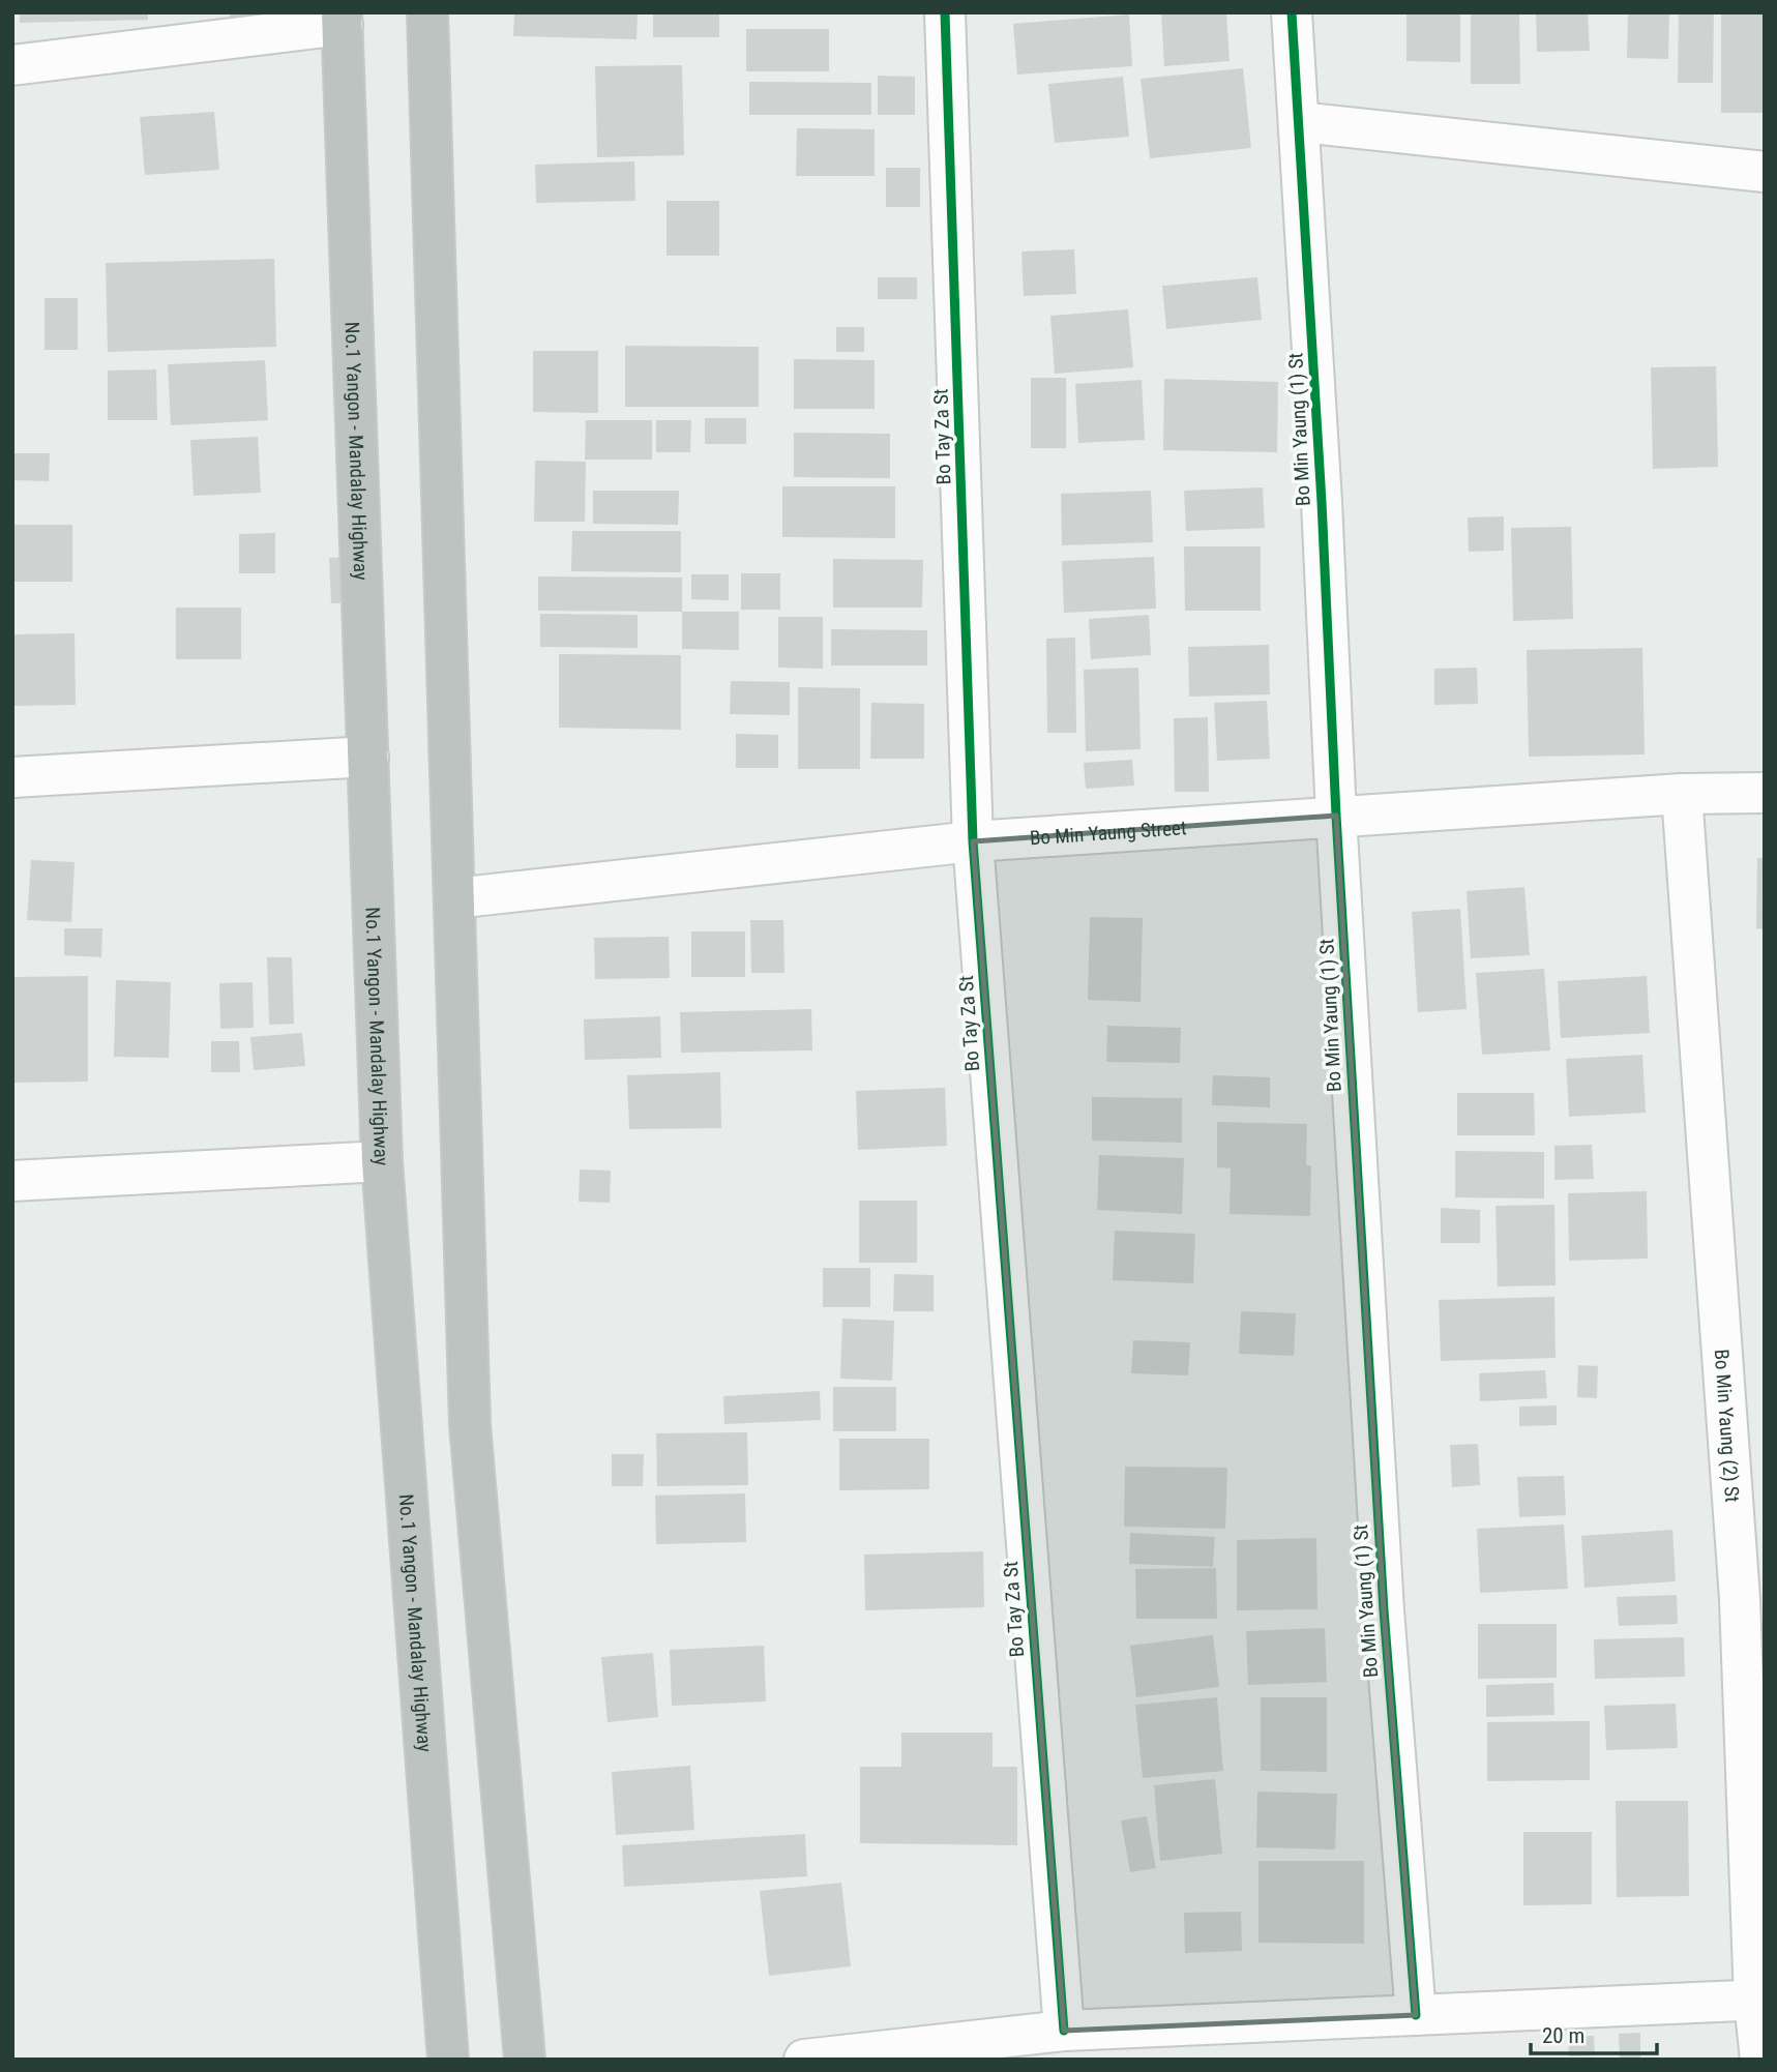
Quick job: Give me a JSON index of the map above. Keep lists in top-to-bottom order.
{
  "streets": {
    "highway": ["No.1 Yangon - Mandalay Highway"],
    "street": [
      "Bo Min Yaung (1) St",
      "Bo Tay Za St",
      "Bo Min Yaung Street",
      "Bo Min Yaung (2) St"
    ]
  },
  "crossings": [
    ["Bo Min Yaung (1) St", "Bo Min Yaung Street"],
    ["Bo Tay Za St", "Bo Min Yaung Street"],
    ["Bo Min Yaung Street", "Bo Min Yaung (2) St"]
  ],
  "scale_bar": "20 m"
}
